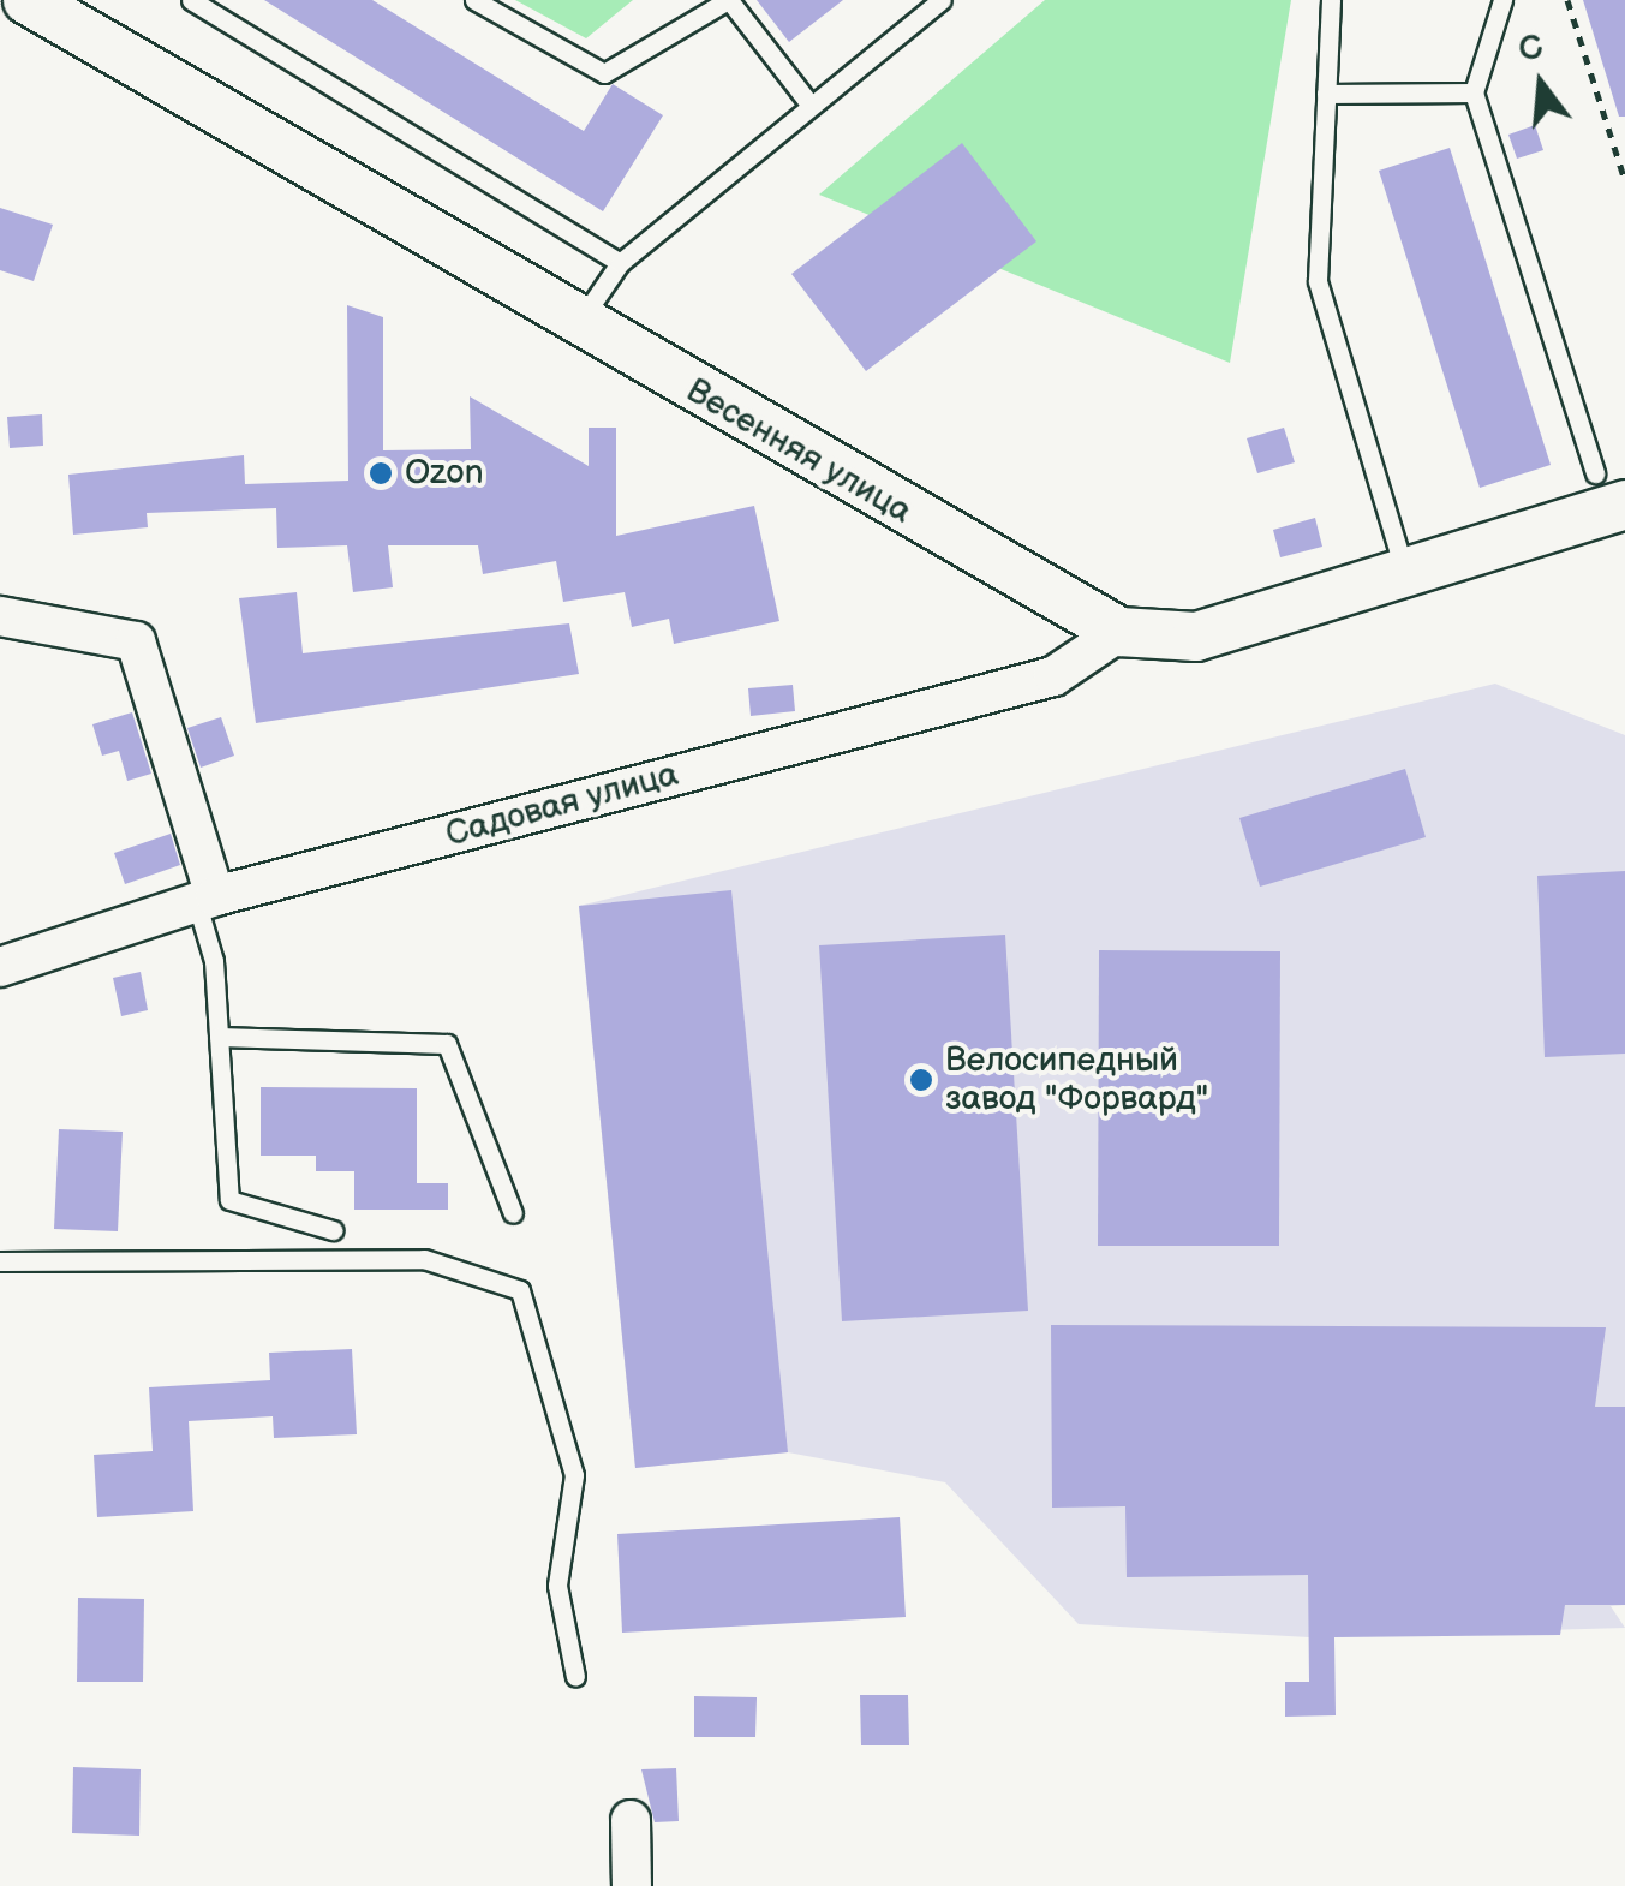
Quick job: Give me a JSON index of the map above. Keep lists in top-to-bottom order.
{
  "streets": {
    "street": ["Весенняя улица", "Садовая улица"]
  },
  "crossings": [
    ["Весенняя улица", "Садовая улица"]
  ],
  "places": ["Ozon", "Велосипедный завод \"Форвард\""],
  "north": "top"
}
